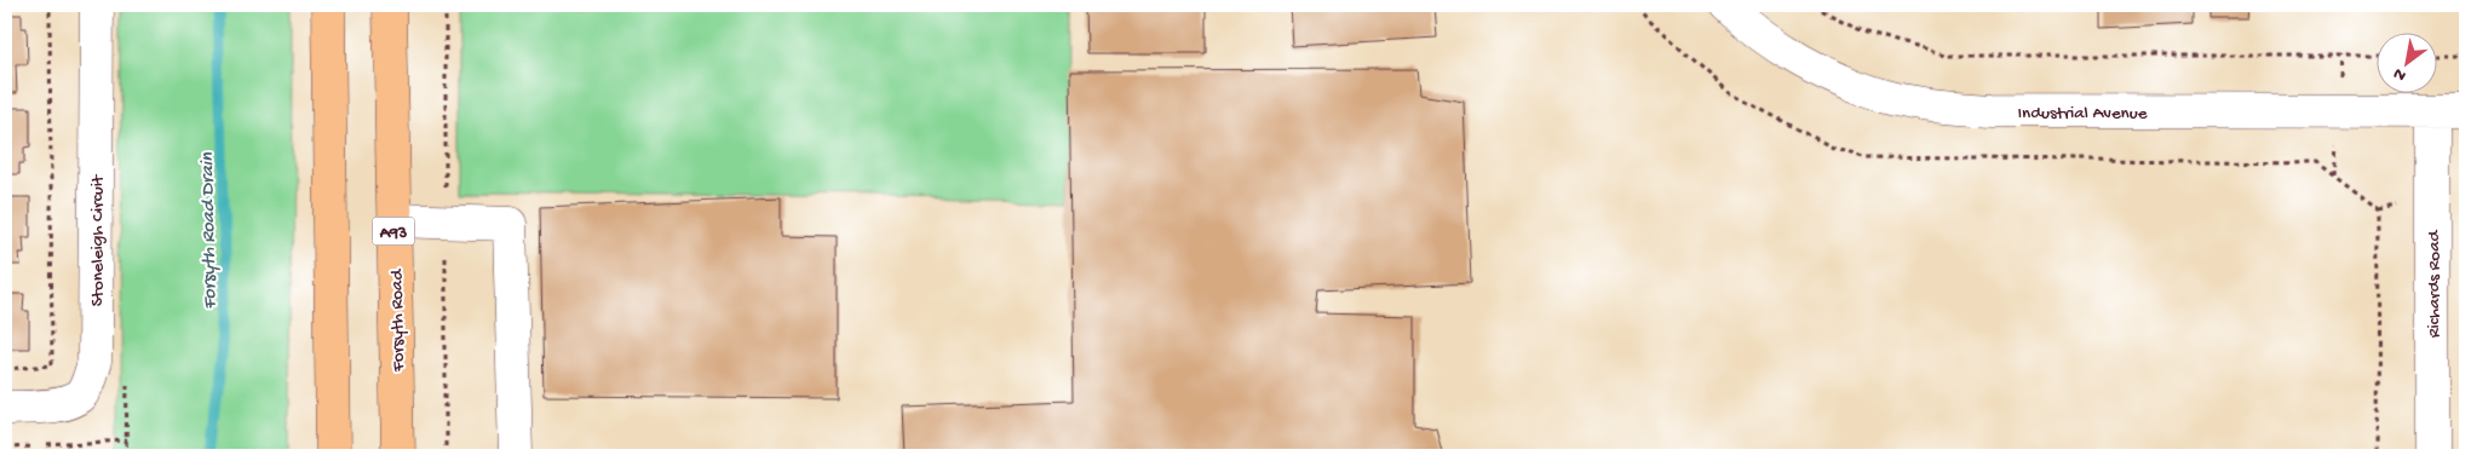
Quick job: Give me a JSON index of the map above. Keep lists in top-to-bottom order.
{
  "streets": {
    "highway": ["A93", "Forsyth Road"],
    "street": ["Industrial Avenue", "Stoneleigh Circuit", "Richards Road"]
  },
  "crossings": [
    ["Industrial Avenue", "Richards Road"]
  ],
  "water": ["Forsyth Road Drain"],
  "north": "bottom left"
}
